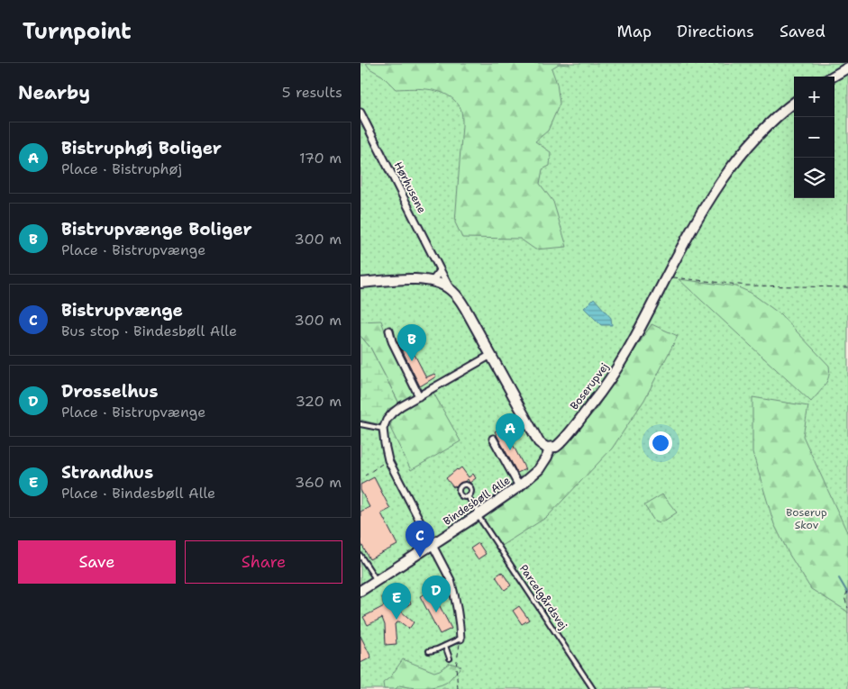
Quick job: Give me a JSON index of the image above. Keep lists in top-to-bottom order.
{
  "streets": {
    "street": ["Hørhusene", "Boserupvej", "Bindesbøll Alle"],
    "lane": ["Parcelgårdsvej"]
  },
  "crossings": [
    ["Boserupvej", "Bindesbøll Alle"],
    ["Bindesbøll Alle", "Parcelgårdsvej"]
  ],
  "parks": ["Boserup Skov"],
  "page": {
    "header": "Turnpoint",
    "nav": ["Map", "Directions", "Saved"],
    "heading": ["Nearby", "5 results"],
    "map_buttons": ["+", "−"],
    "list": [
      {
        "mark": "A",
        "name": "Bistruphøj Boliger",
        "note": "Place · Bistruphøj",
        "value": "170 m"
      },
      {
        "mark": "B",
        "name": "Bistrupvænge Boliger",
        "note": "Place · Bistrupvænge",
        "value": "300 m"
      },
      {
        "mark": "C",
        "name": "Bistrupvænge",
        "note": "Bus stop · Bindesbøll Alle",
        "value": "300 m"
      },
      {
        "mark": "D",
        "name": "Drosselhus",
        "note": "Place · Bistrupvænge",
        "value": "320 m"
      },
      {
        "mark": "E",
        "name": "Strandhus",
        "note": "Place · Bindesbøll Alle",
        "value": "360 m"
      }
    ],
    "pins": [
      "B",
      "A",
      "C",
      "D",
      "E"
    ],
    "buttons": ["Save", "Share"]
  }
}
